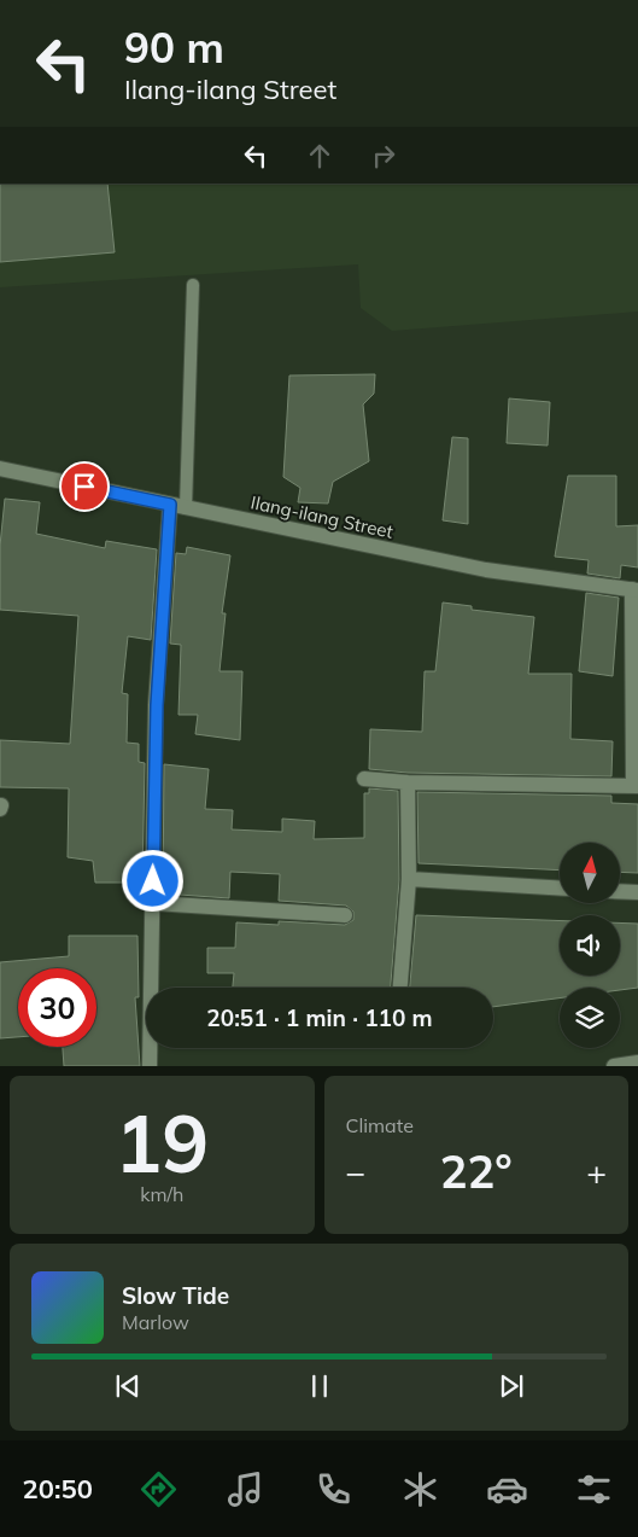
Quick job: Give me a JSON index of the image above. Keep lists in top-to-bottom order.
{
  "streets": {
    "street": ["Ilang-ilang Street"]
  },
  "north": "top",
  "page": {
    "turn": ["90 m", "Ilang-ilang Street"],
    "limit": "30",
    "trip": "20:51 · 1 min · 110 m",
    "tile": [
      ["19", "km/h"],
      "Climate"
    ],
    "heat": ["−", "22°", "+"],
    "song": ["Slow Tide", "Marlow"],
    "tabs": "20:50"
  }
}
